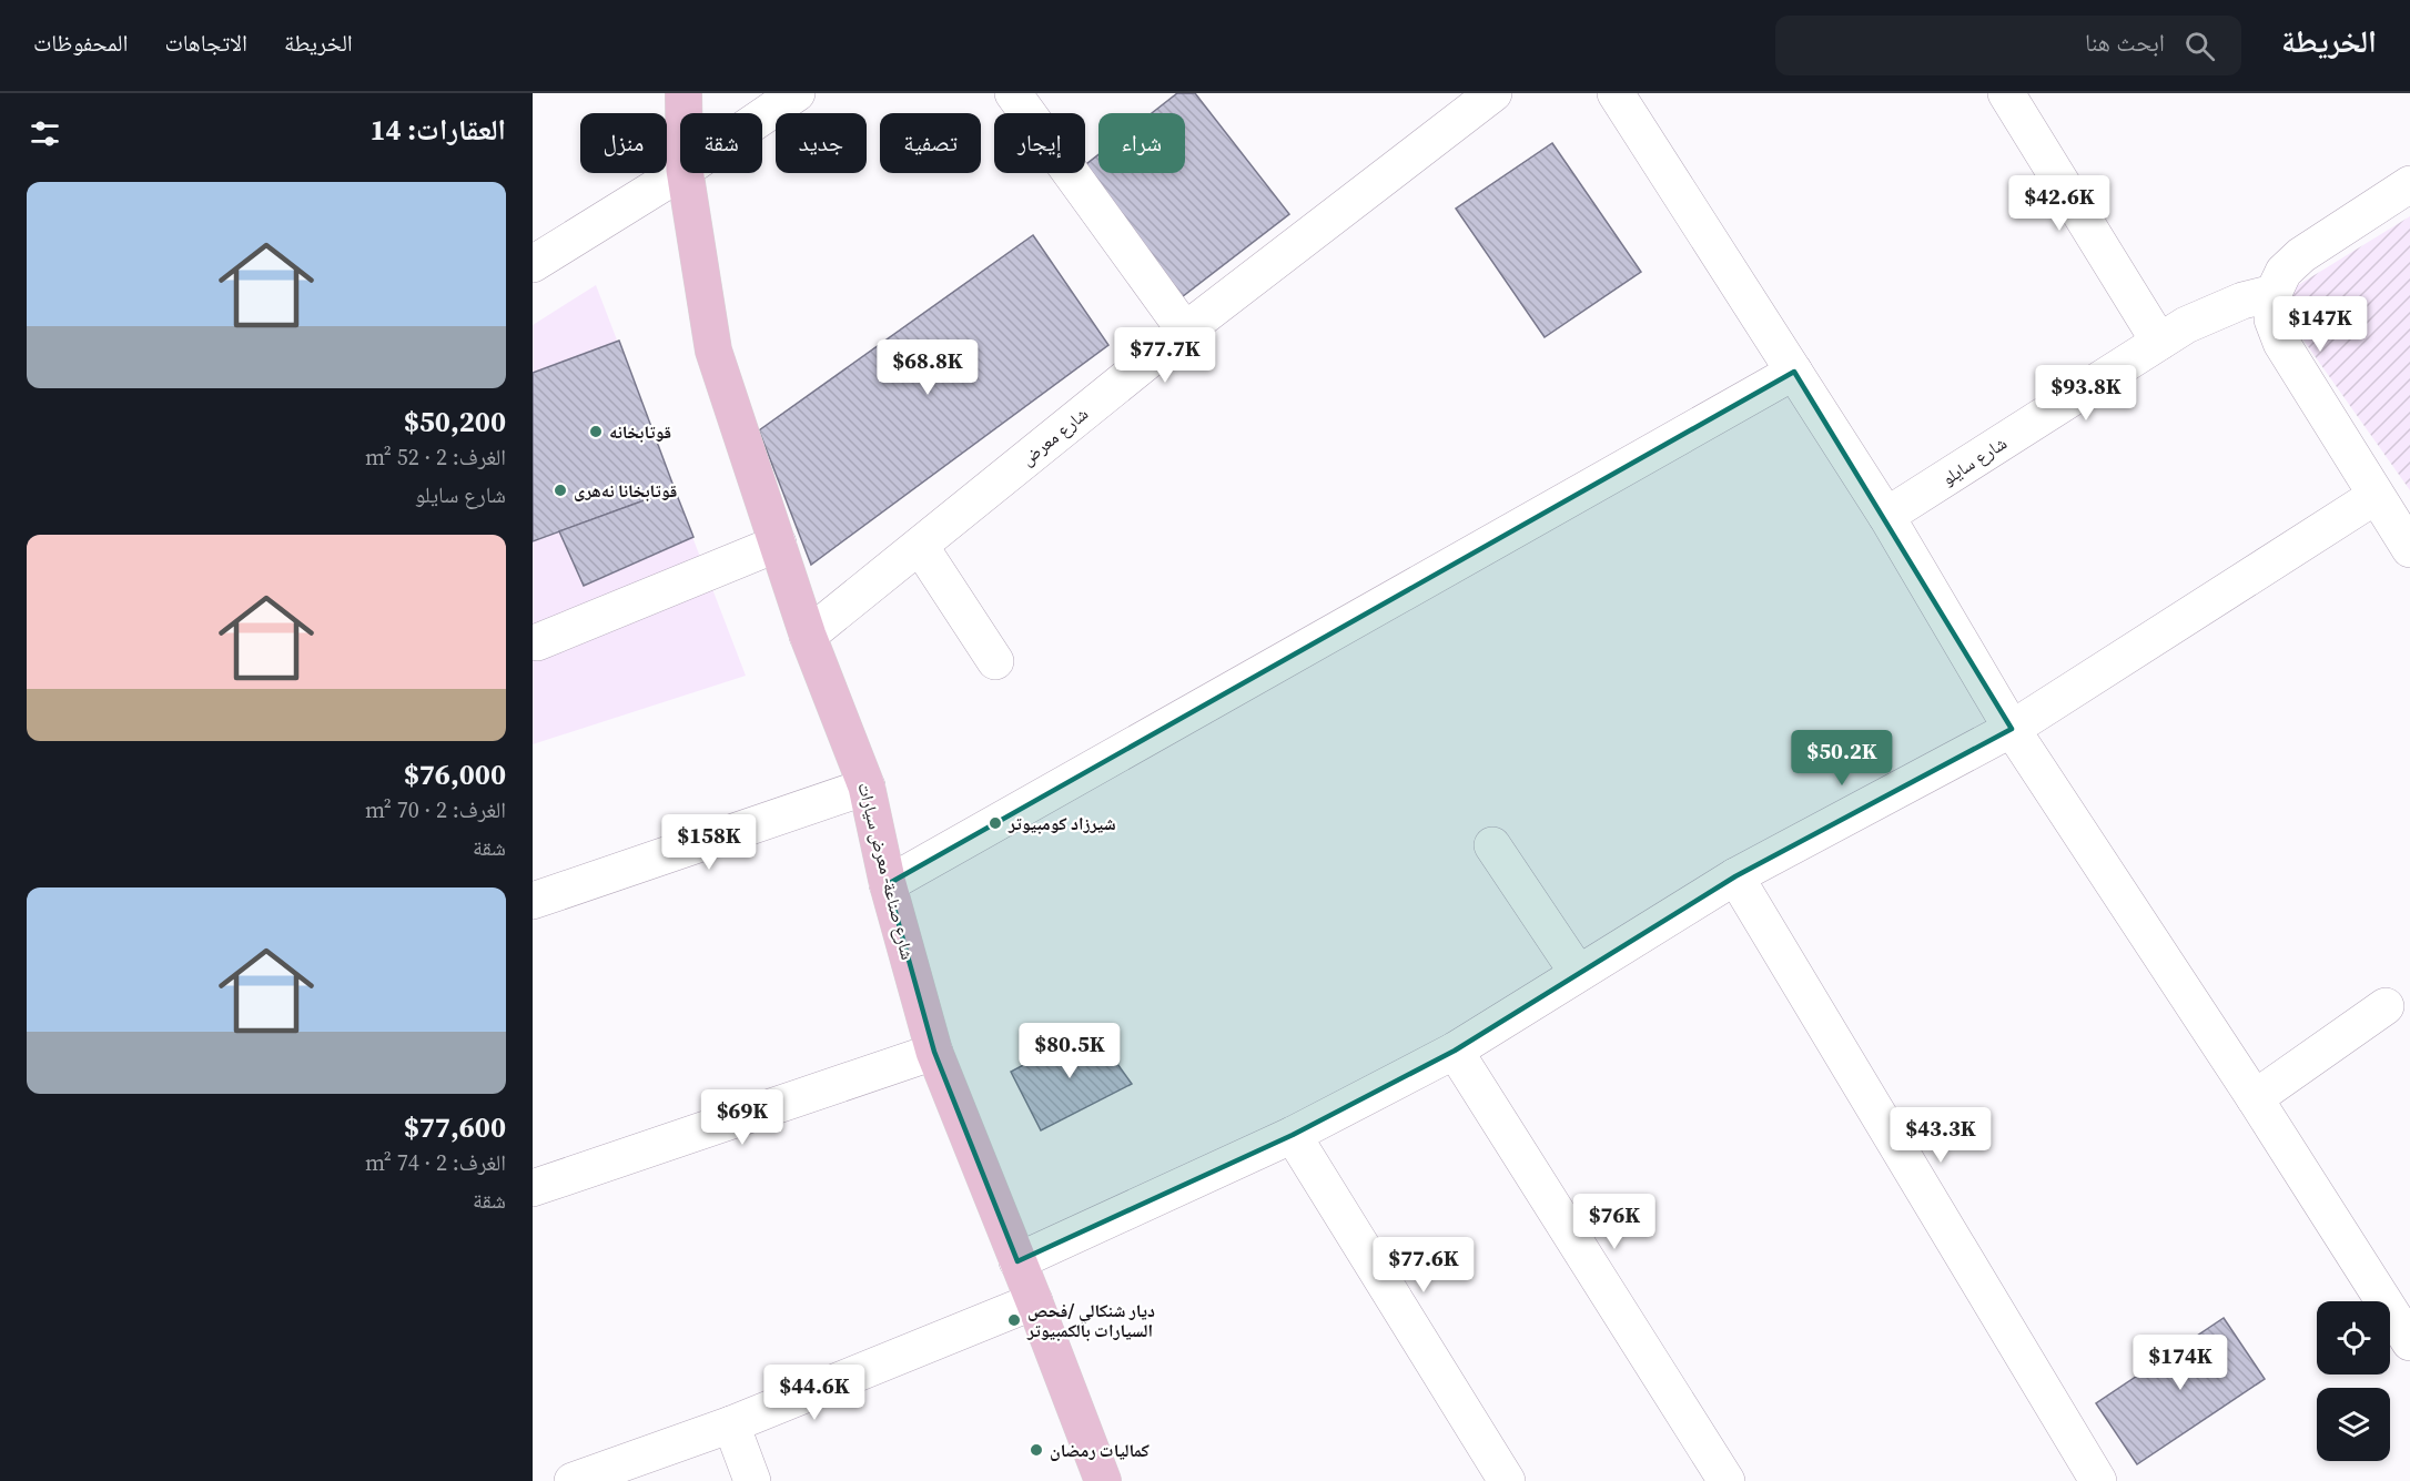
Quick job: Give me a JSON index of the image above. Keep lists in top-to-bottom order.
{
  "streets": {
    "main road": ["شارع صناعة- معرض سيارات"],
    "street": ["شارع معرض", "شارع سايلو"]
  },
  "crossings": [
    ["شارع معرض", "شارع صناعة- معرض سيارات"]
  ],
  "places": [
    "قوتابخانه",
    "قوتابخانا نەهری",
    "شيرزاد كومبيوتر",
    "ديار شنكالي /فحص السيارات بالكمبيوتر",
    "كماليات رمضان"
  ],
  "page": {
    "header": "الخريطة",
    "search": "ابحث هنا",
    "nav": ["الخريطة", "الاتجاهات", "المحفوظات"],
    "heading": "العقارات: 14",
    "chip": [
      "شراء",
      "إيجار",
      "تصفية",
      "جديد",
      "شقة",
      "منزل"
    ],
    "list": [
      {
        "name": "$50,200",
        "note": "الغرف: 2 · 52 m² · شارع سايلو"
      },
      {
        "name": "$76,000",
        "note": "الغرف: 2 · 70 m² · شقة"
      },
      {
        "name": "$77,600",
        "note": "الغرف: 2 · 74 m² · شقة"
      }
    ],
    "price": [
      "$42.6K",
      "$147K",
      "$77.7K",
      "$68.8K",
      "$93.8K",
      "$50.2K",
      "$158K",
      "$80.5K",
      "$69K",
      "$43.3K",
      "$76K",
      "$77.6K",
      "$174K",
      "$44.6K"
    ]
  }
}
